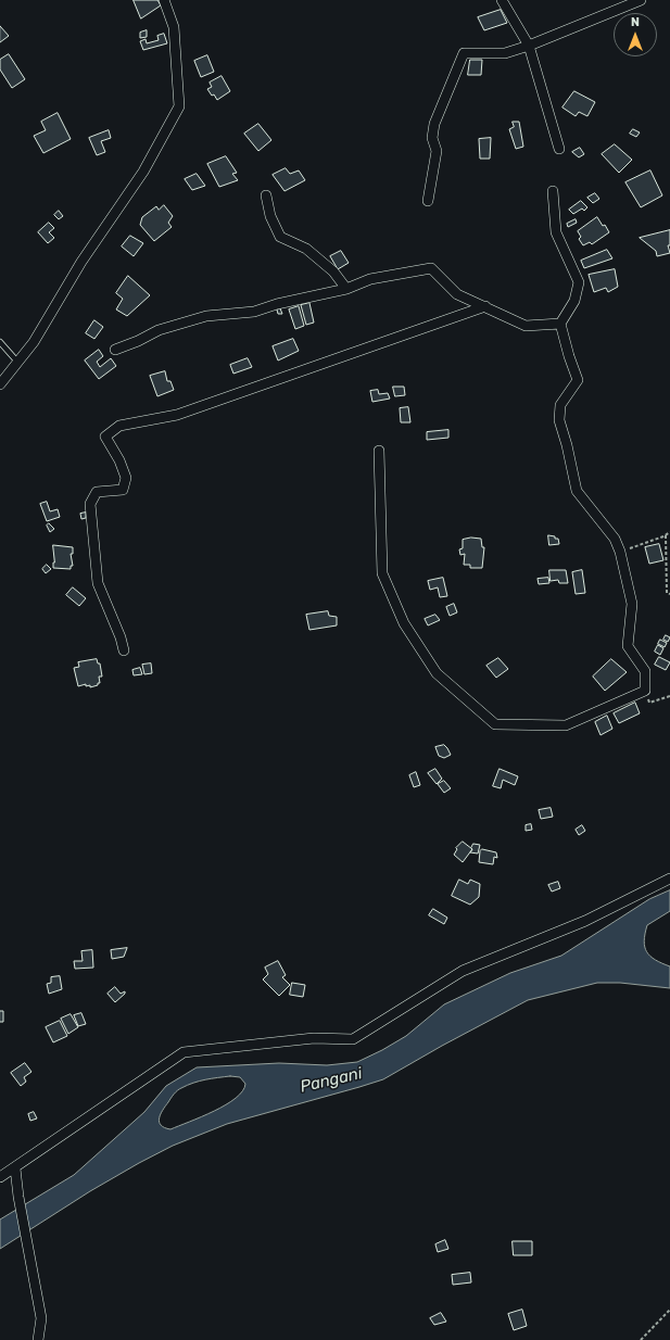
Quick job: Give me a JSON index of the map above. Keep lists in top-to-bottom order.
{
  "water": ["Pangani"],
  "north": "top"
}
